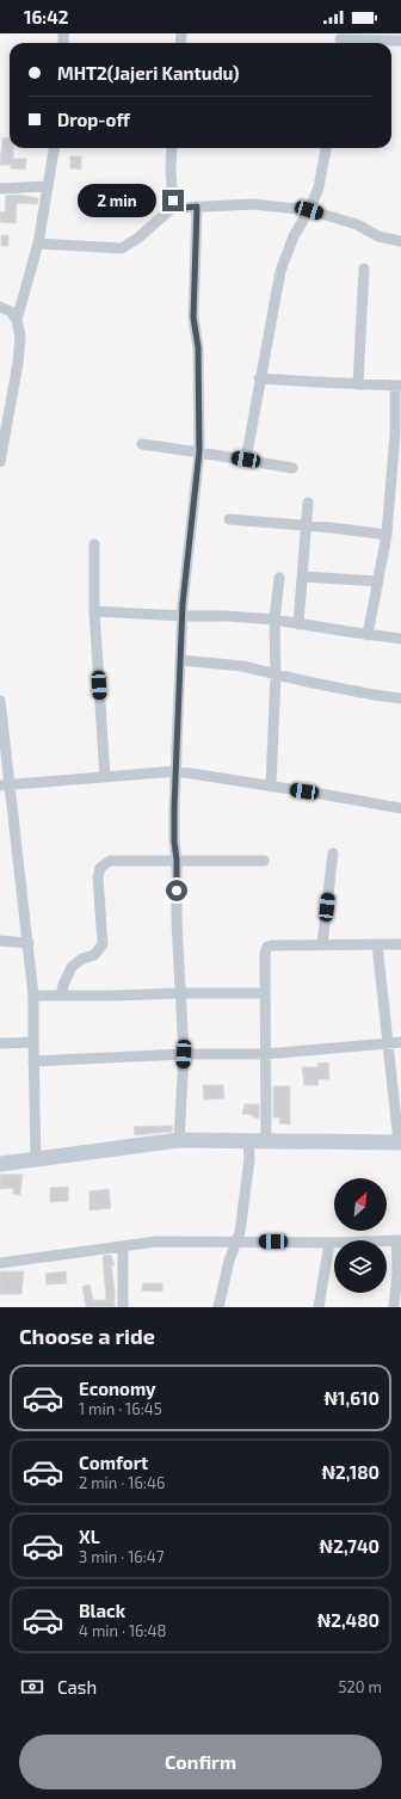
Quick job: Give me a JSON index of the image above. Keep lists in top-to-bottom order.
{
  "north": "top right",
  "page": {
    "status": "16:42",
    "banner": ["MHT2(Jajeri Kantudu)", "Drop-off"],
    "bubble": "2 min",
    "heading": "Choose a ride",
    "list": [
      {
        "name": "Economy",
        "note": "1 min · 16:45",
        "value": "₦1,610"
      },
      {
        "name": "Comfort",
        "note": "2 min · 16:46",
        "value": "₦2,180"
      },
      {
        "name": "XL",
        "note": "3 min · 16:47",
        "value": "₦2,740"
      },
      {
        "name": "Black",
        "note": "4 min · 16:48",
        "value": "₦2,480"
      }
    ],
    "pay": ["Cash", "520 m"],
    "buttons": "Confirm"
  }
}
